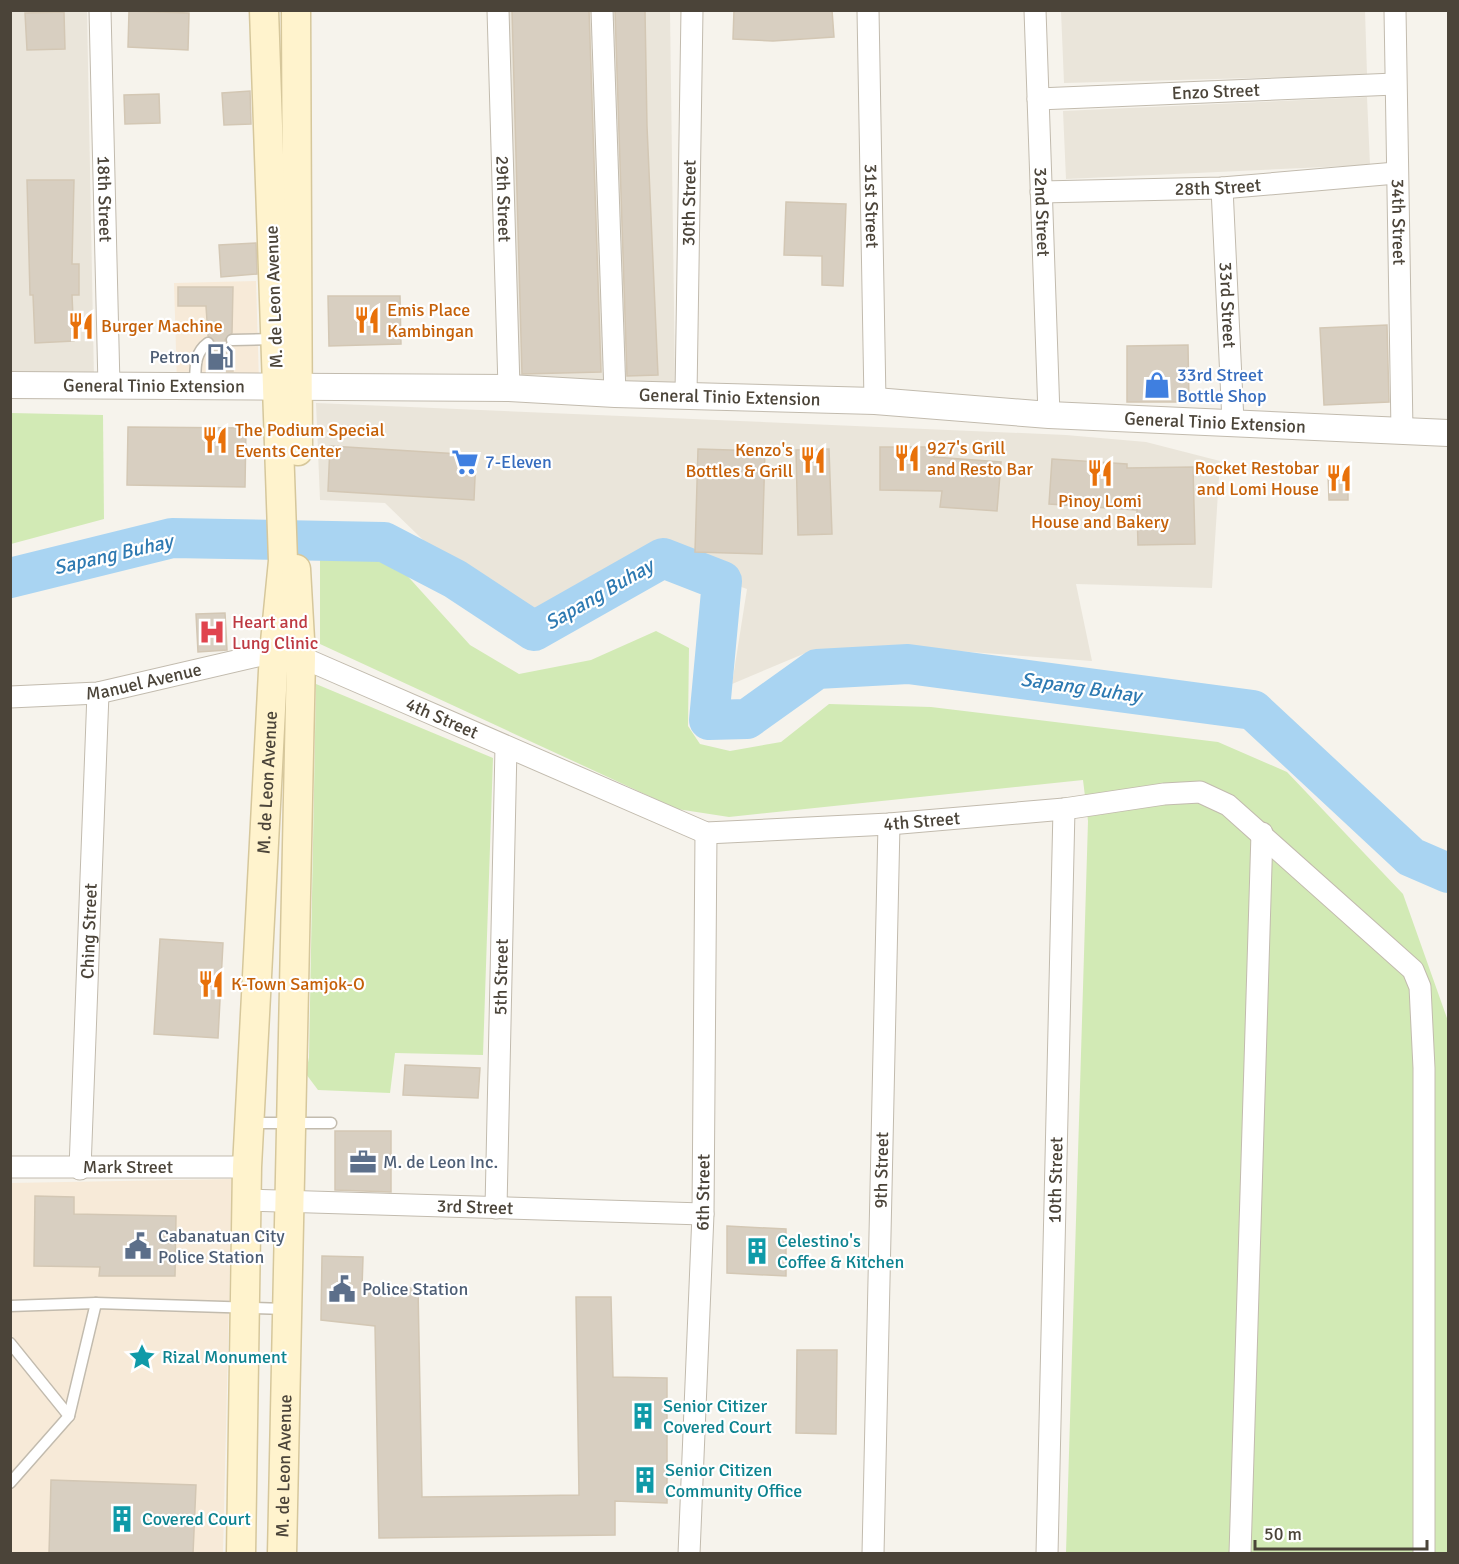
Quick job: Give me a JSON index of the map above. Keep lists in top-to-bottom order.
{
  "streets": {
    "main road": ["M. de Leon Avenue"],
    "street": [
      "Enzo Street",
      "28th Street",
      "18th Street",
      "29th Street",
      "30th Street",
      "31st Street",
      "32nd Street",
      "34th Street",
      "33rd Street",
      "General Tinio Extension",
      "Manuel Avenue",
      "4th Street",
      "Ching Street",
      "5th Street",
      "Mark Street",
      "9th Street",
      "10th Street",
      "6th Street",
      "3rd Street"
    ]
  },
  "crossings": [
    ["Enzo Street", "32nd Street"],
    ["Enzo Street", "34th Street"],
    ["28th Street", "32nd Street"],
    ["28th Street", "34th Street"],
    ["28th Street", "33rd Street"],
    ["18th Street", "General Tinio Extension"],
    ["29th Street", "General Tinio Extension"],
    ["30th Street", "General Tinio Extension"],
    ["31st Street", "General Tinio Extension"],
    ["32nd Street", "General Tinio Extension"],
    ["34th Street", "General Tinio Extension"],
    ["M. de Leon Avenue", "General Tinio Extension"],
    ["M. de Leon Avenue", "Manuel Avenue"],
    ["M. de Leon Avenue", "4th Street"],
    ["M. de Leon Avenue", "Mark Street"],
    ["M. de Leon Avenue", "3rd Street"],
    ["33rd Street", "General Tinio Extension"],
    ["Manuel Avenue", "4th Street"],
    ["Manuel Avenue", "Ching Street"],
    ["4th Street", "5th Street"],
    ["4th Street", "9th Street"],
    ["4th Street", "10th Street"],
    ["4th Street", "6th Street"],
    ["Ching Street", "Mark Street"],
    ["5th Street", "3rd Street"],
    ["6th Street", "3rd Street"]
  ],
  "water": ["Sapang Buhay"],
  "places": {
    "restaurant": [
      "Emis Place Kambingan",
      "Burger Machine",
      "The Podium Special Events Center",
      "927's Grill and Resto Bar",
      "Kenzo's Bottles & Grill",
      "Pinoy Lomi House and Bakery",
      "Rocket Restobar and Lomi House",
      "K-Town Samjok-O"
    ],
    "fuel station": ["Petron"],
    "shop": ["33rd Street Bottle Shop"],
    "supermarket": ["7-Eleven"],
    "hospital": ["Heart and Lung Clinic"],
    "office": ["M. de Leon Inc."],
    "public building": ["Cabanatuan City Police Station", "Police Station"],
    "building": [
      "Celestino's Coffee & Kitchen",
      "Senior Citizer Covered Court",
      "Senior Citizen Community Office",
      "Covered Court"
    ],
    "place": ["Rizal Monument"]
  },
  "scale_bar": "50 m"
}
